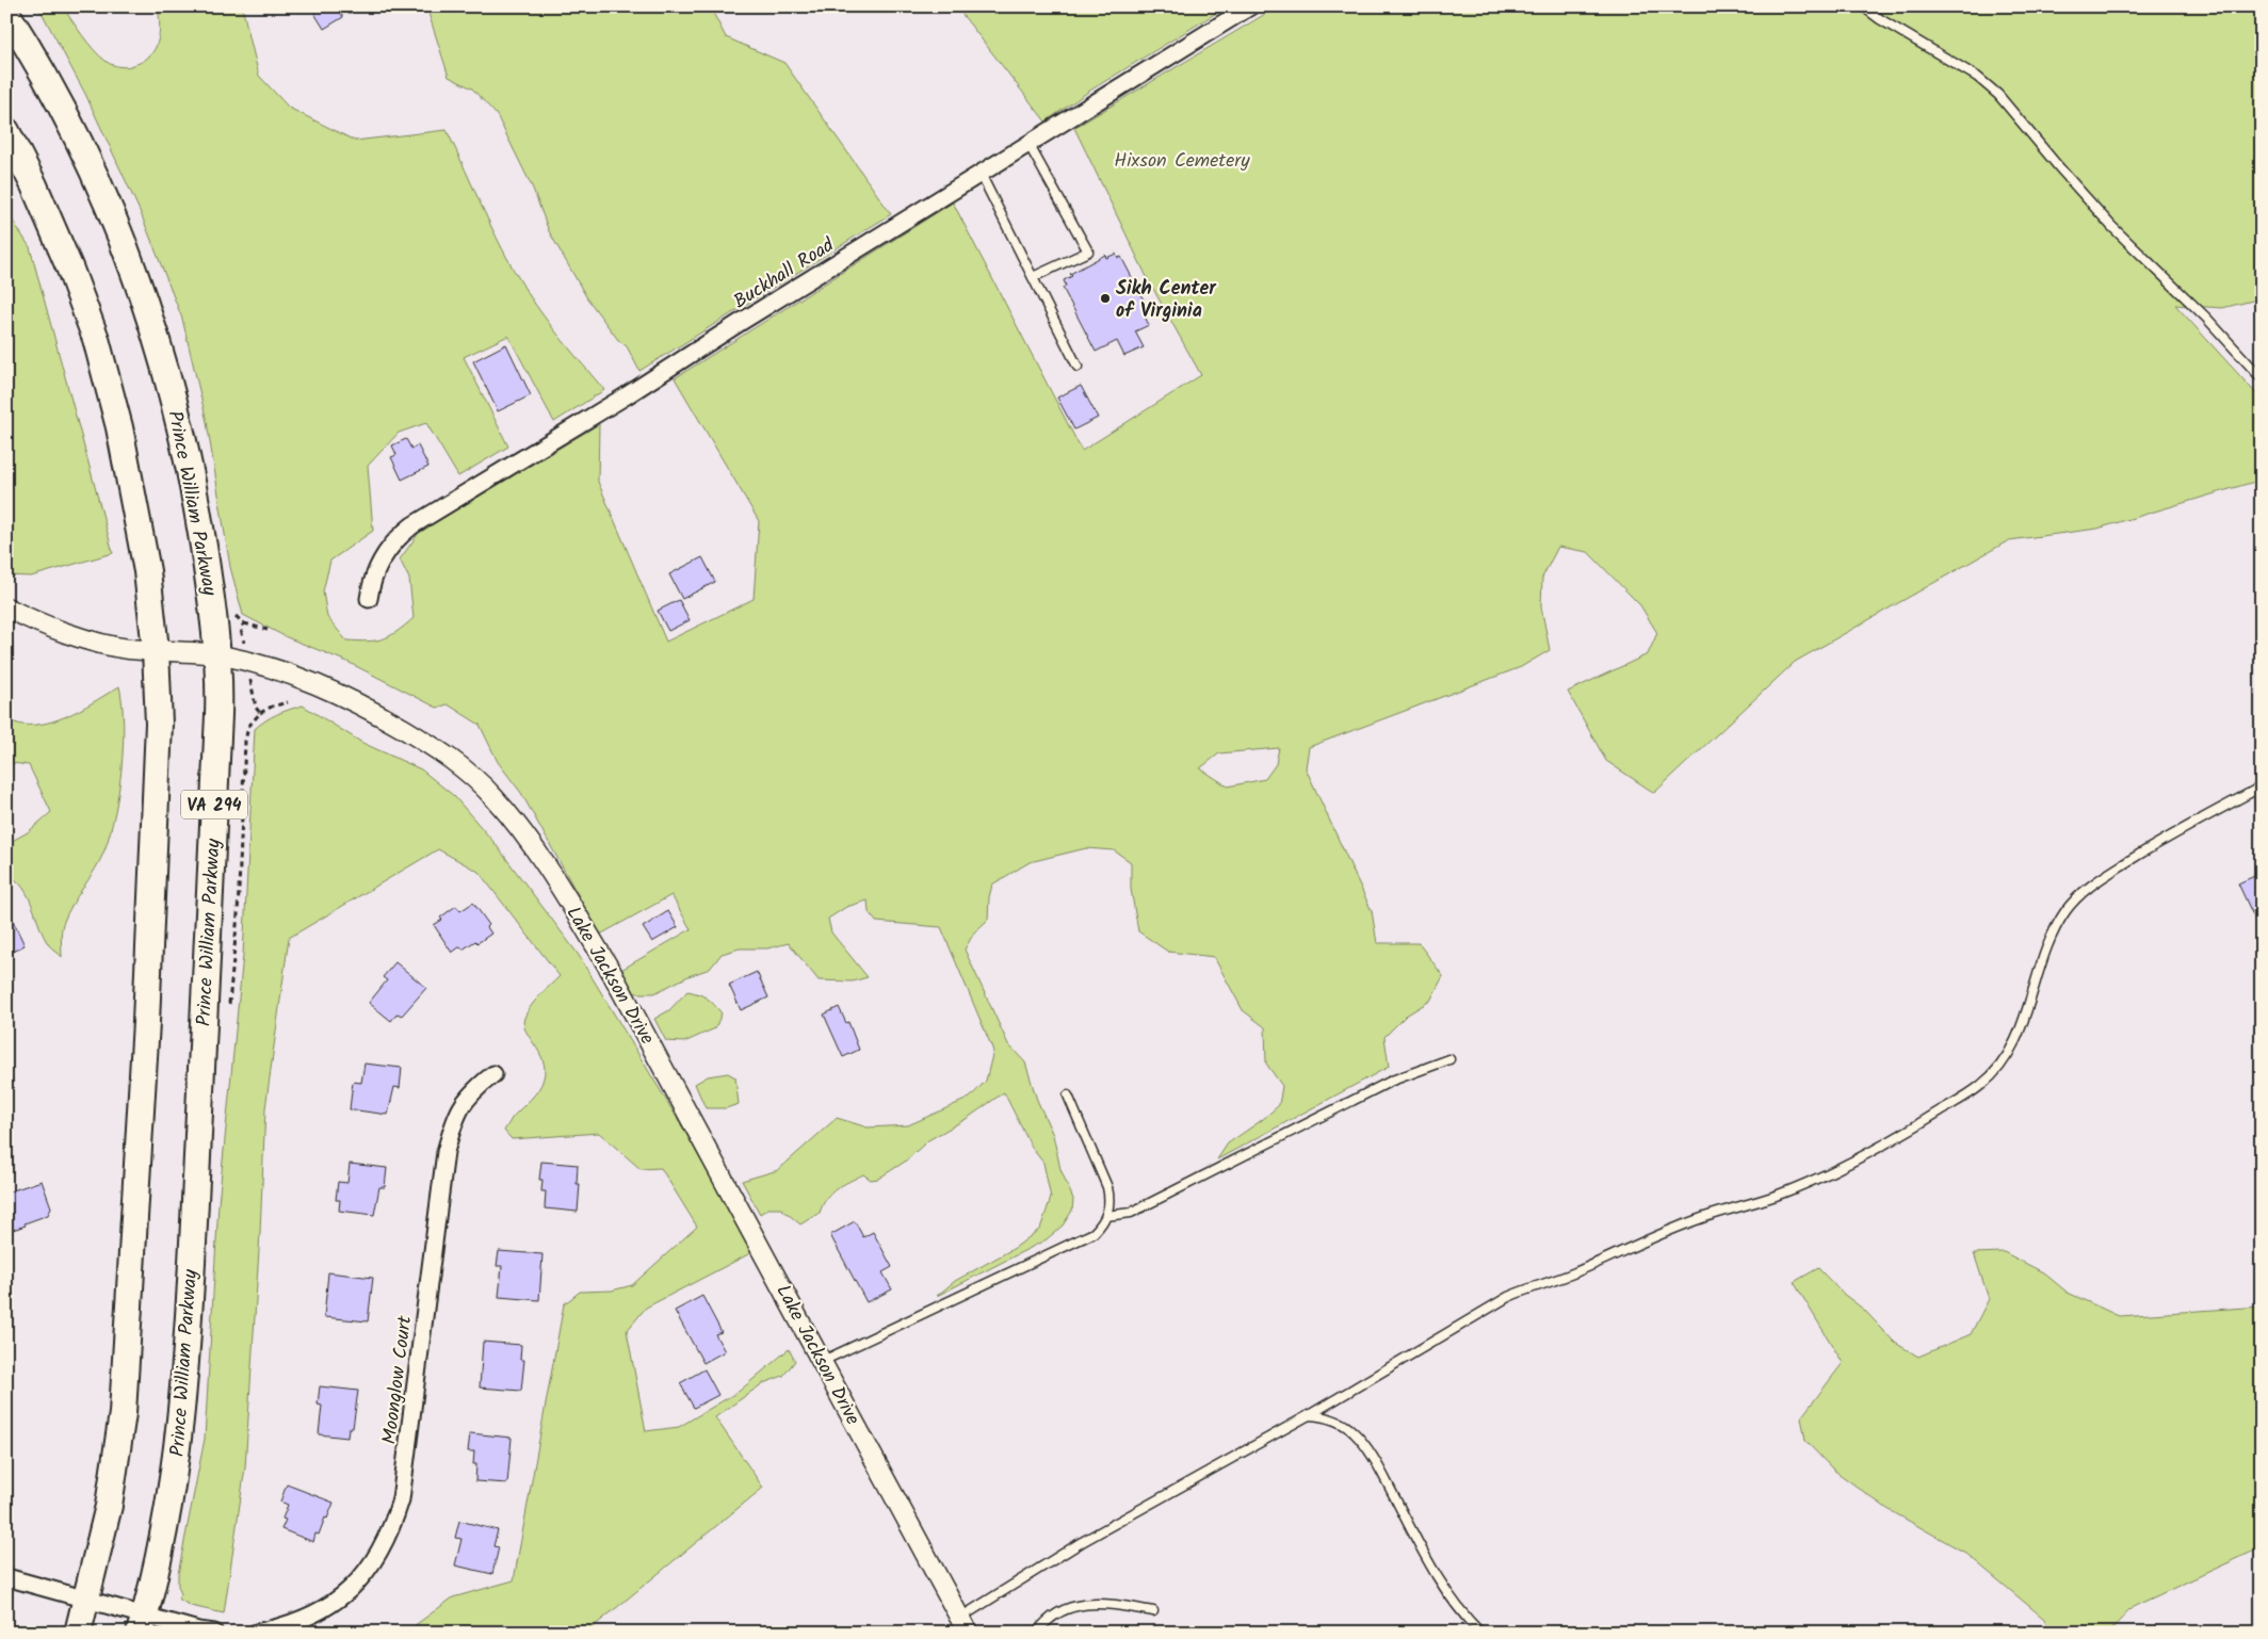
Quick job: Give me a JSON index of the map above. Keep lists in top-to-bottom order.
{
  "streets": {
    "highway": ["Prince William Parkway", "VA 294"],
    "street": ["Buckhall Road", "Lake Jackson Drive", "Moonglow Court"]
  },
  "crossings": [
    ["Prince William Parkway", "Lake Jackson Drive"],
    ["VA 294", "Lake Jackson Drive"]
  ],
  "parks": ["Hixson Cemetery"],
  "places": ["Sikh Center of Virginia"]
}
